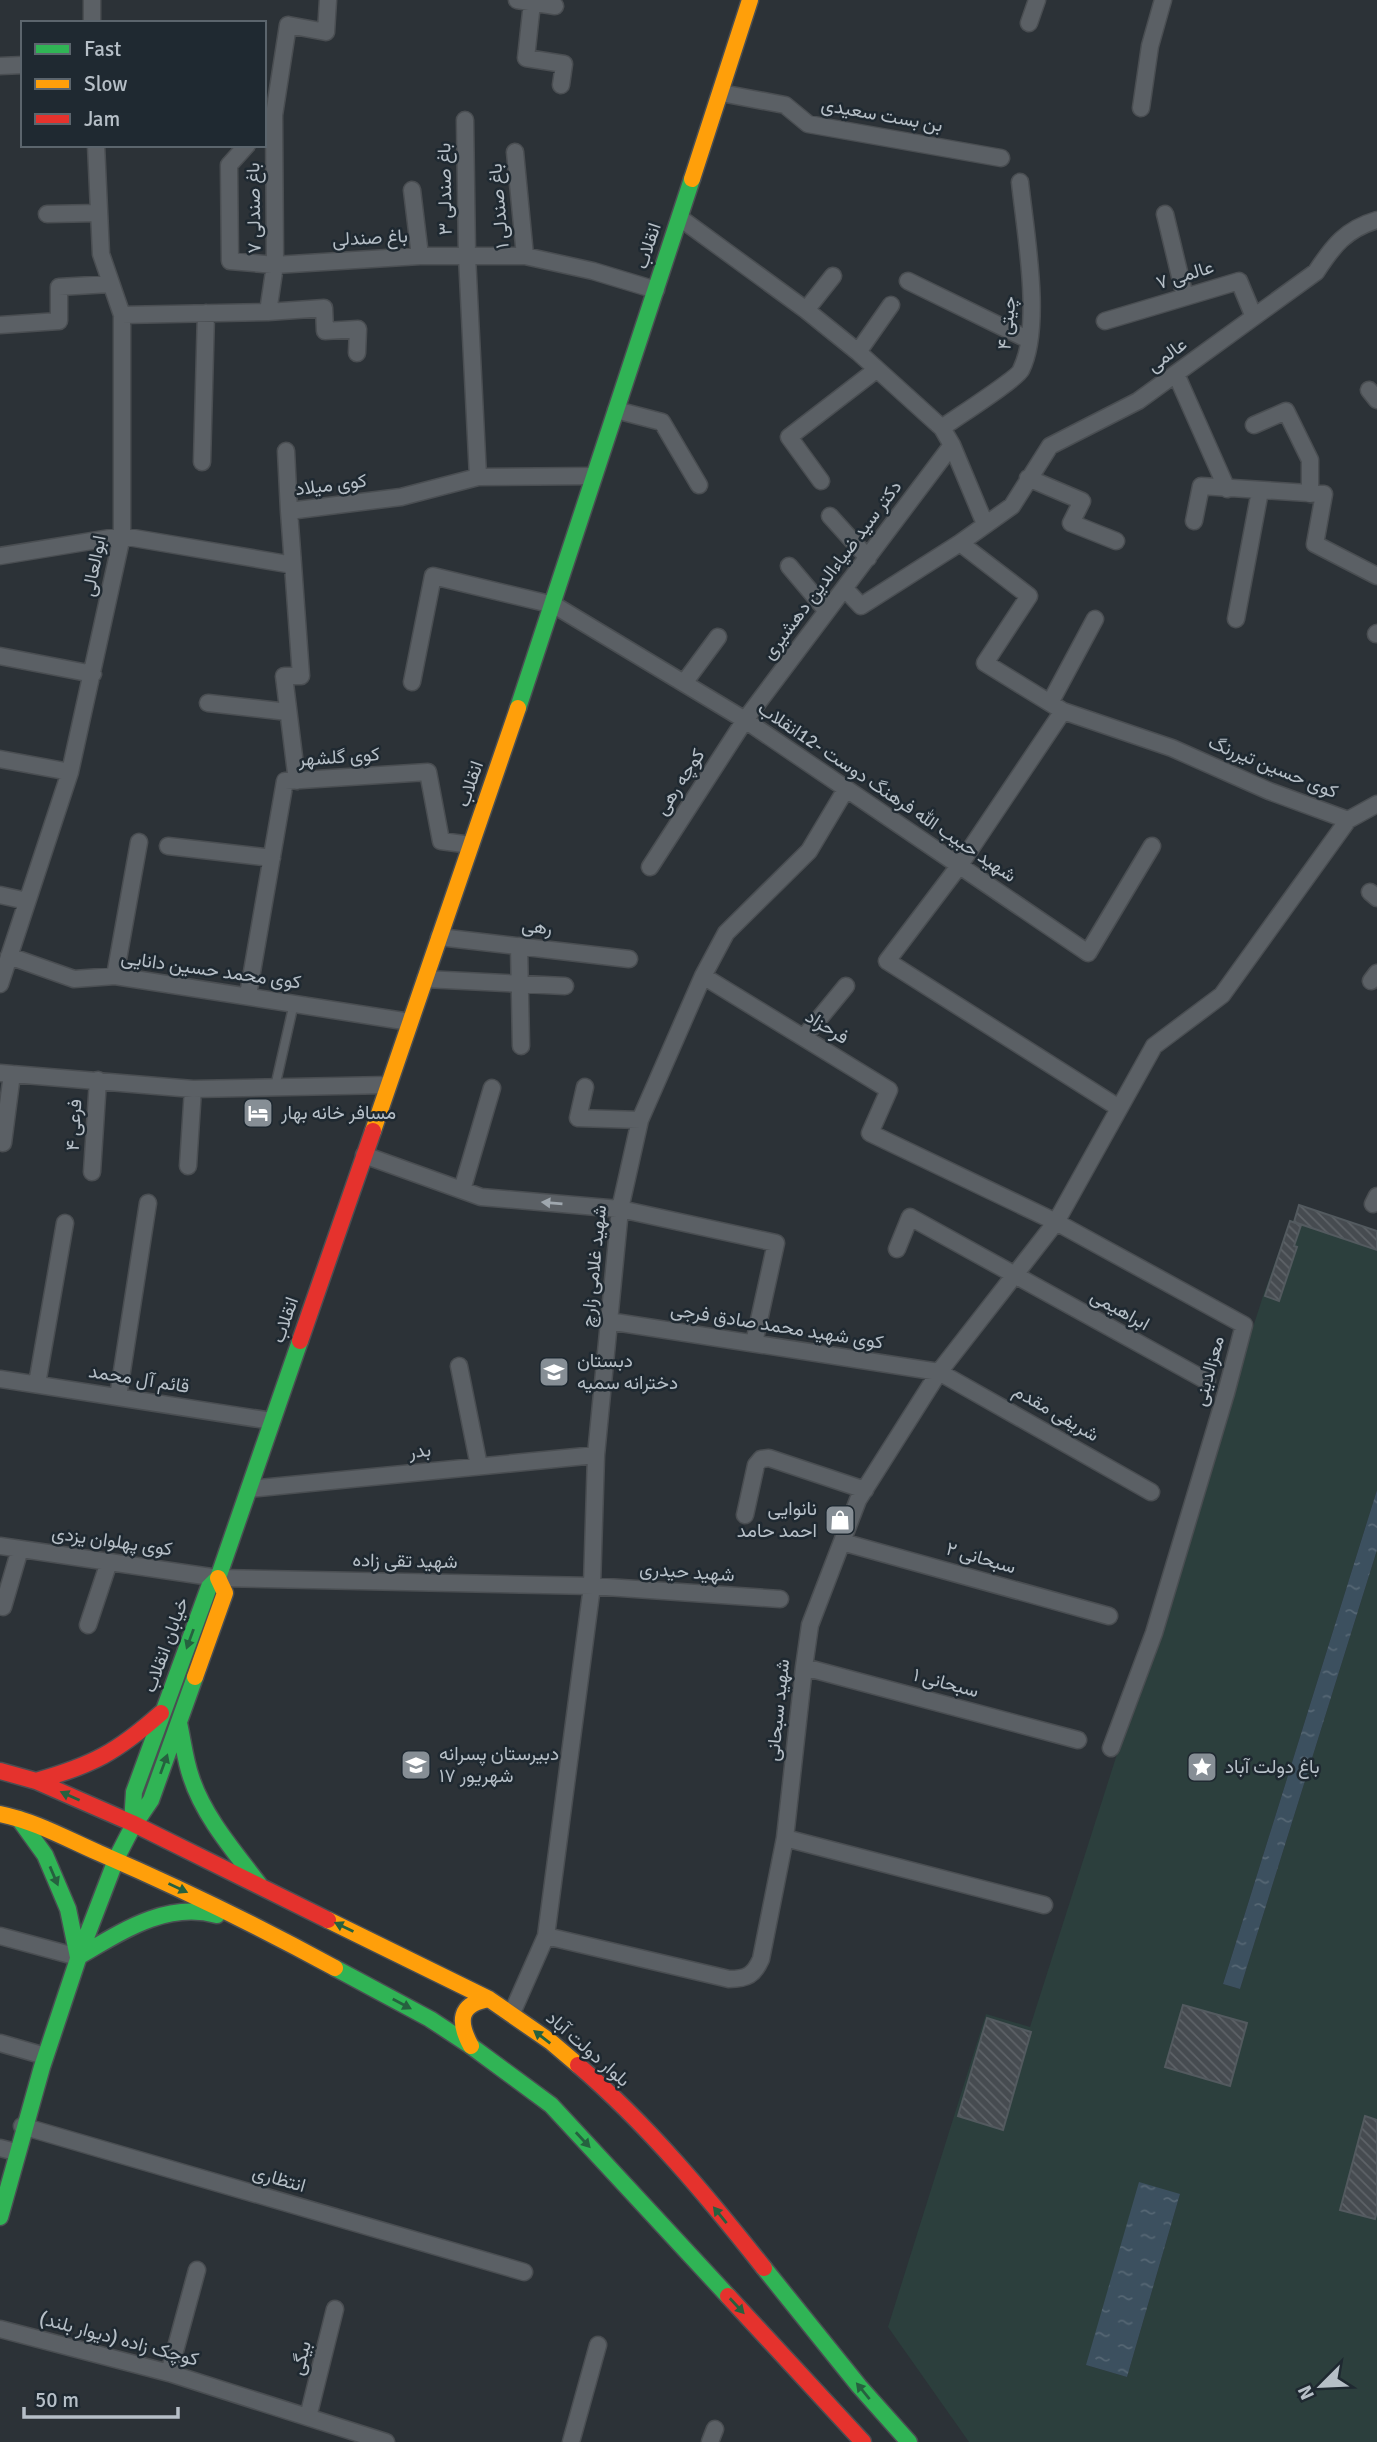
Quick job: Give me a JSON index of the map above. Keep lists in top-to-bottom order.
{
  "streets": {
    "main road": ["انقلاب", "خیابان انقلاب", "بلوار دولت آباد"],
    "street": [
      "بن بست سعیدی",
      "باغ صندلی ۳",
      "باغ صندلی ۱",
      "باغ صندلی ۷",
      "باغ صندلی",
      "عالمی ۷",
      "چیتی ۴",
      "عالمی",
      "کوی میلاد",
      "ابوالعالی",
      "دکتر سید ضیاءالدین دهشیری",
      "کوی گلشهر",
      "کوی حسین تیررنگ",
      "کوچه رهی",
      "شهید حبیب الله فرهنگ دوست -12انقلاب",
      "رهی",
      "کوی محمد حسین دانایی",
      "فرحزاد",
      "فرعی ۴",
      "شهید غلامی زارچ",
      "ابراهیمی",
      "کوی شهید محمد صادق فرجی",
      "معزالدینی",
      "قائم آل محمد",
      "شریفی مقدم",
      "بدر",
      "کوی پهلوان یزدی",
      "سبحانی ۲",
      "شهید تقی زاده",
      "شهید حیدری",
      "سبحانی ۱",
      "شهید سبحانی",
      "انتظاری",
      "کوچک زاده (دیوار بلند)",
      "بیگی"
    ]
  },
  "crossings": [
    ["بن بست سعیدی", "انقلاب"],
    ["باغ صندلی ۳", "باغ صندلی"],
    ["باغ صندلی ۱", "باغ صندلی"],
    ["باغ صندلی ۷", "باغ صندلی"],
    ["باغ صندلی", "انقلاب"],
    ["انقلاب", "کوی میلاد"],
    ["انقلاب", "کوی گلشهر"],
    ["انقلاب", "شهید حبیب الله فرهنگ دوست -12انقلاب"],
    ["انقلاب", "رهی"],
    ["انقلاب", "کوی محمد حسین دانایی"],
    ["انقلاب", "قائم آل محمد"],
    ["انقلاب", "بدر"],
    ["انقلاب", "کوی پهلوان یزدی"],
    ["انقلاب", "شهید تقی زاده"],
    ["انقلاب", "خیابان انقلاب"],
    ["عالمی ۷", "عالمی"],
    ["ابوالعالی", "کوی محمد حسین دانایی"],
    ["دکتر سید ضیاءالدین دهشیری", "کوچه رهی"],
    ["دکتر سید ضیاءالدین دهشیری", "شهید حبیب الله فرهنگ دوست -12انقلاب"],
    ["کوی گلشهر", "کوی محمد حسین دانایی"],
    ["کوی حسین تیررنگ", "معزالدینی"],
    ["کوی حسین تیررنگ", "شهید سبحانی"],
    ["کوچه رهی", "شهید حبیب الله فرهنگ دوست -12انقلاب"],
    ["شهید حبیب الله فرهنگ دوست -12انقلاب", "شهید غلامی زارچ"],
    ["فرحزاد", "شهید غلامی زارچ"],
    ["فرحزاد", "معزالدینی"],
    ["شهید غلامی زارچ", "کوی شهید محمد صادق فرجی"],
    ["شهید غلامی زارچ", "بدر"],
    ["شهید غلامی زارچ", "شهید تقی زاده"],
    ["شهید غلامی زارچ", "شهید حیدری"],
    ["شهید غلامی زارچ", "شهید سبحانی"],
    ["ابراهیمی", "شهید سبحانی"],
    ["کوی شهید محمد صادق فرجی", "شریفی مقدم"],
    ["کوی شهید محمد صادق فرجی", "شهید سبحانی"],
    ["معزالدینی", "شهید سبحانی"],
    ["شریفی مقدم", "شهید سبحانی"],
    ["کوی پهلوان یزدی", "شهید تقی زاده"],
    ["کوی پهلوان یزدی", "خیابان انقلاب"],
    ["سبحانی ۲", "شهید سبحانی"],
    ["شهید تقی زاده", "شهید حیدری"],
    ["شهید تقی زاده", "خیابان انقلاب"],
    ["خیابان انقلاب", "بلوار دولت آباد"],
    ["خیابان انقلاب", "انتظاری"],
    ["سبحانی ۱", "شهید سبحانی"],
    ["کوچک زاده (دیوار بلند)", "بیگی"]
  ],
  "places": {
    "hotel": ["مسافر خانه بهار"],
    "school or university": ["دبستان دخترانه سمیه", "دبیرستان پسرانه ۱۷ شهریور"],
    "shop": ["نانوایی احمد حامد"],
    "place": ["باغ دولت آباد"]
  },
  "legend": ["Fast", "Slow", "Jam"],
  "scale_bar": "50 m",
  "north": "bottom left"
}
